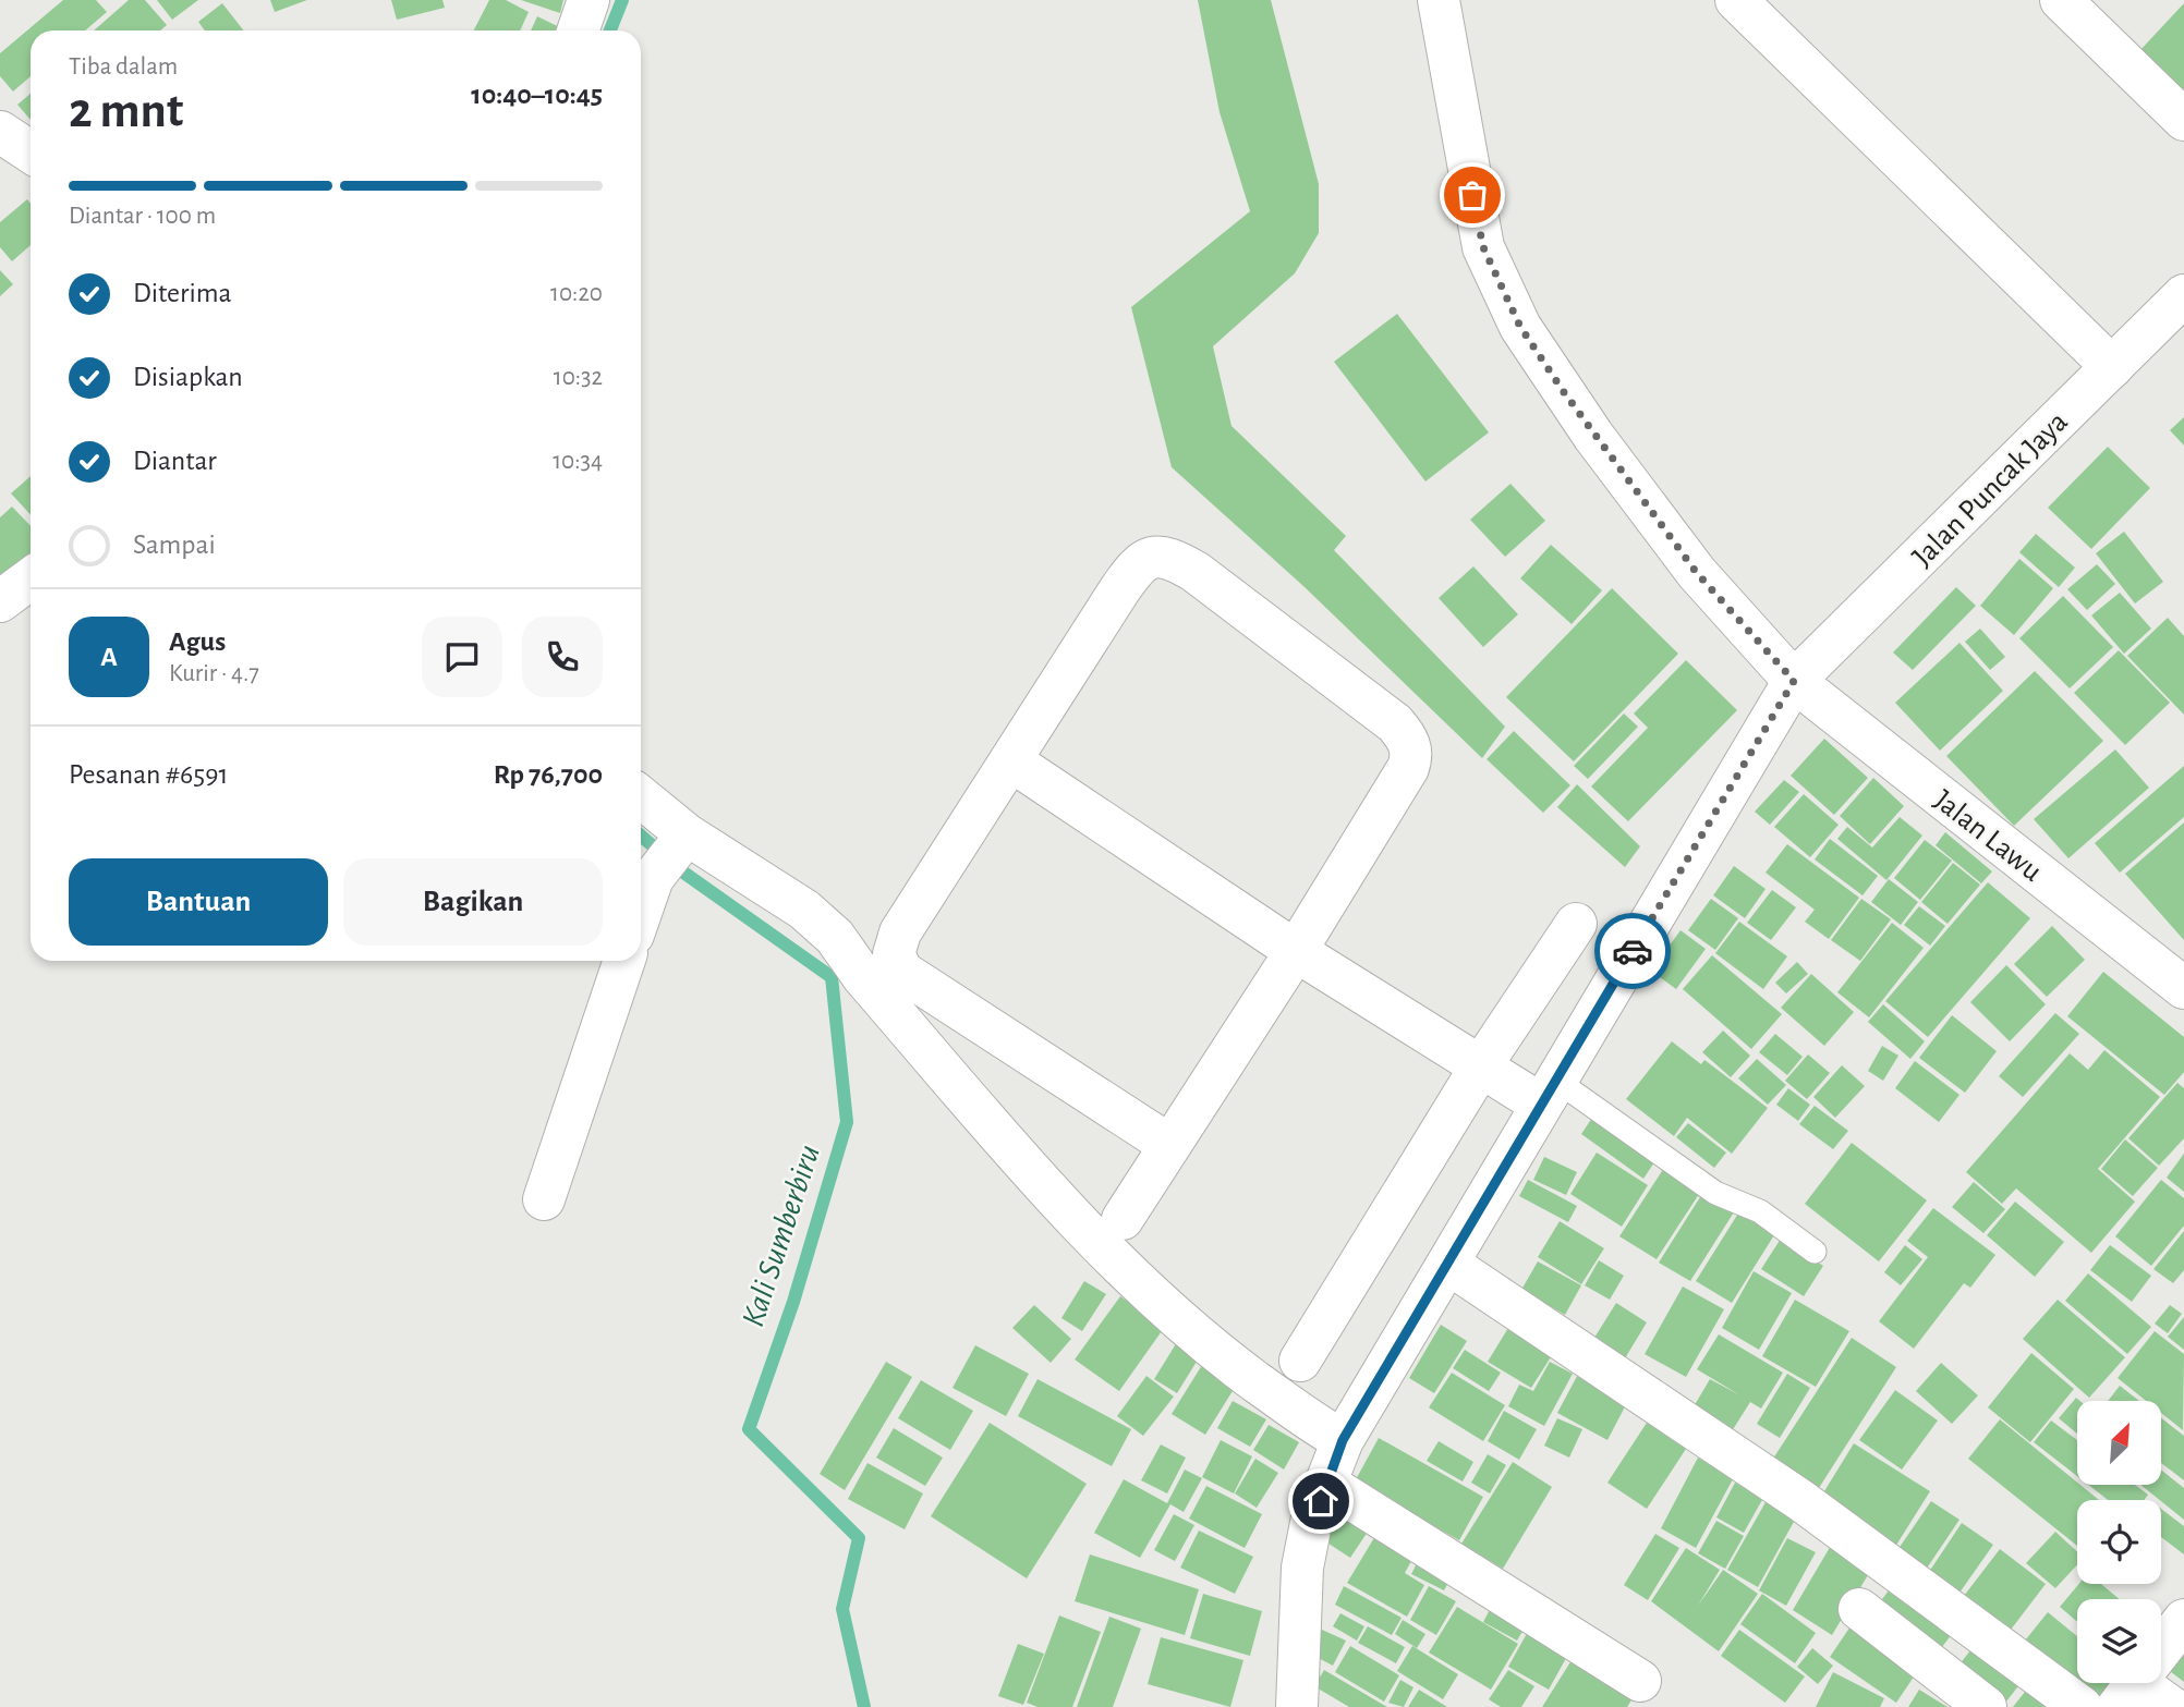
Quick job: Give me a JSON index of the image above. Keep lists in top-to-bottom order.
{
  "streets": {
    "street": ["Jalan Puncak Jaya", "Jalan Lawu"]
  },
  "crossings": [
    ["Jalan Puncak Jaya", "Jalan Lawu"]
  ],
  "water": ["Kali Sumberbiru"],
  "north": "top right",
  "page": {
    "heading": ["2 mnt", "Tiba dalam", "10:40–10:45"],
    "panel": [
      "Agus",
      "Kurir · 4.7",
      "Pesanan #6591",
      "Rp 76,700"
    ],
    "bar": "Diantar · 100 m",
    "list": [
      ["Diterima", "10:20"],
      ["Disiapkan", "10:32"],
      ["Diantar", "10:34"],
      "Sampai"
    ],
    "round": "A",
    "buttons": ["Bantuan", "Bagikan"]
  }
}
